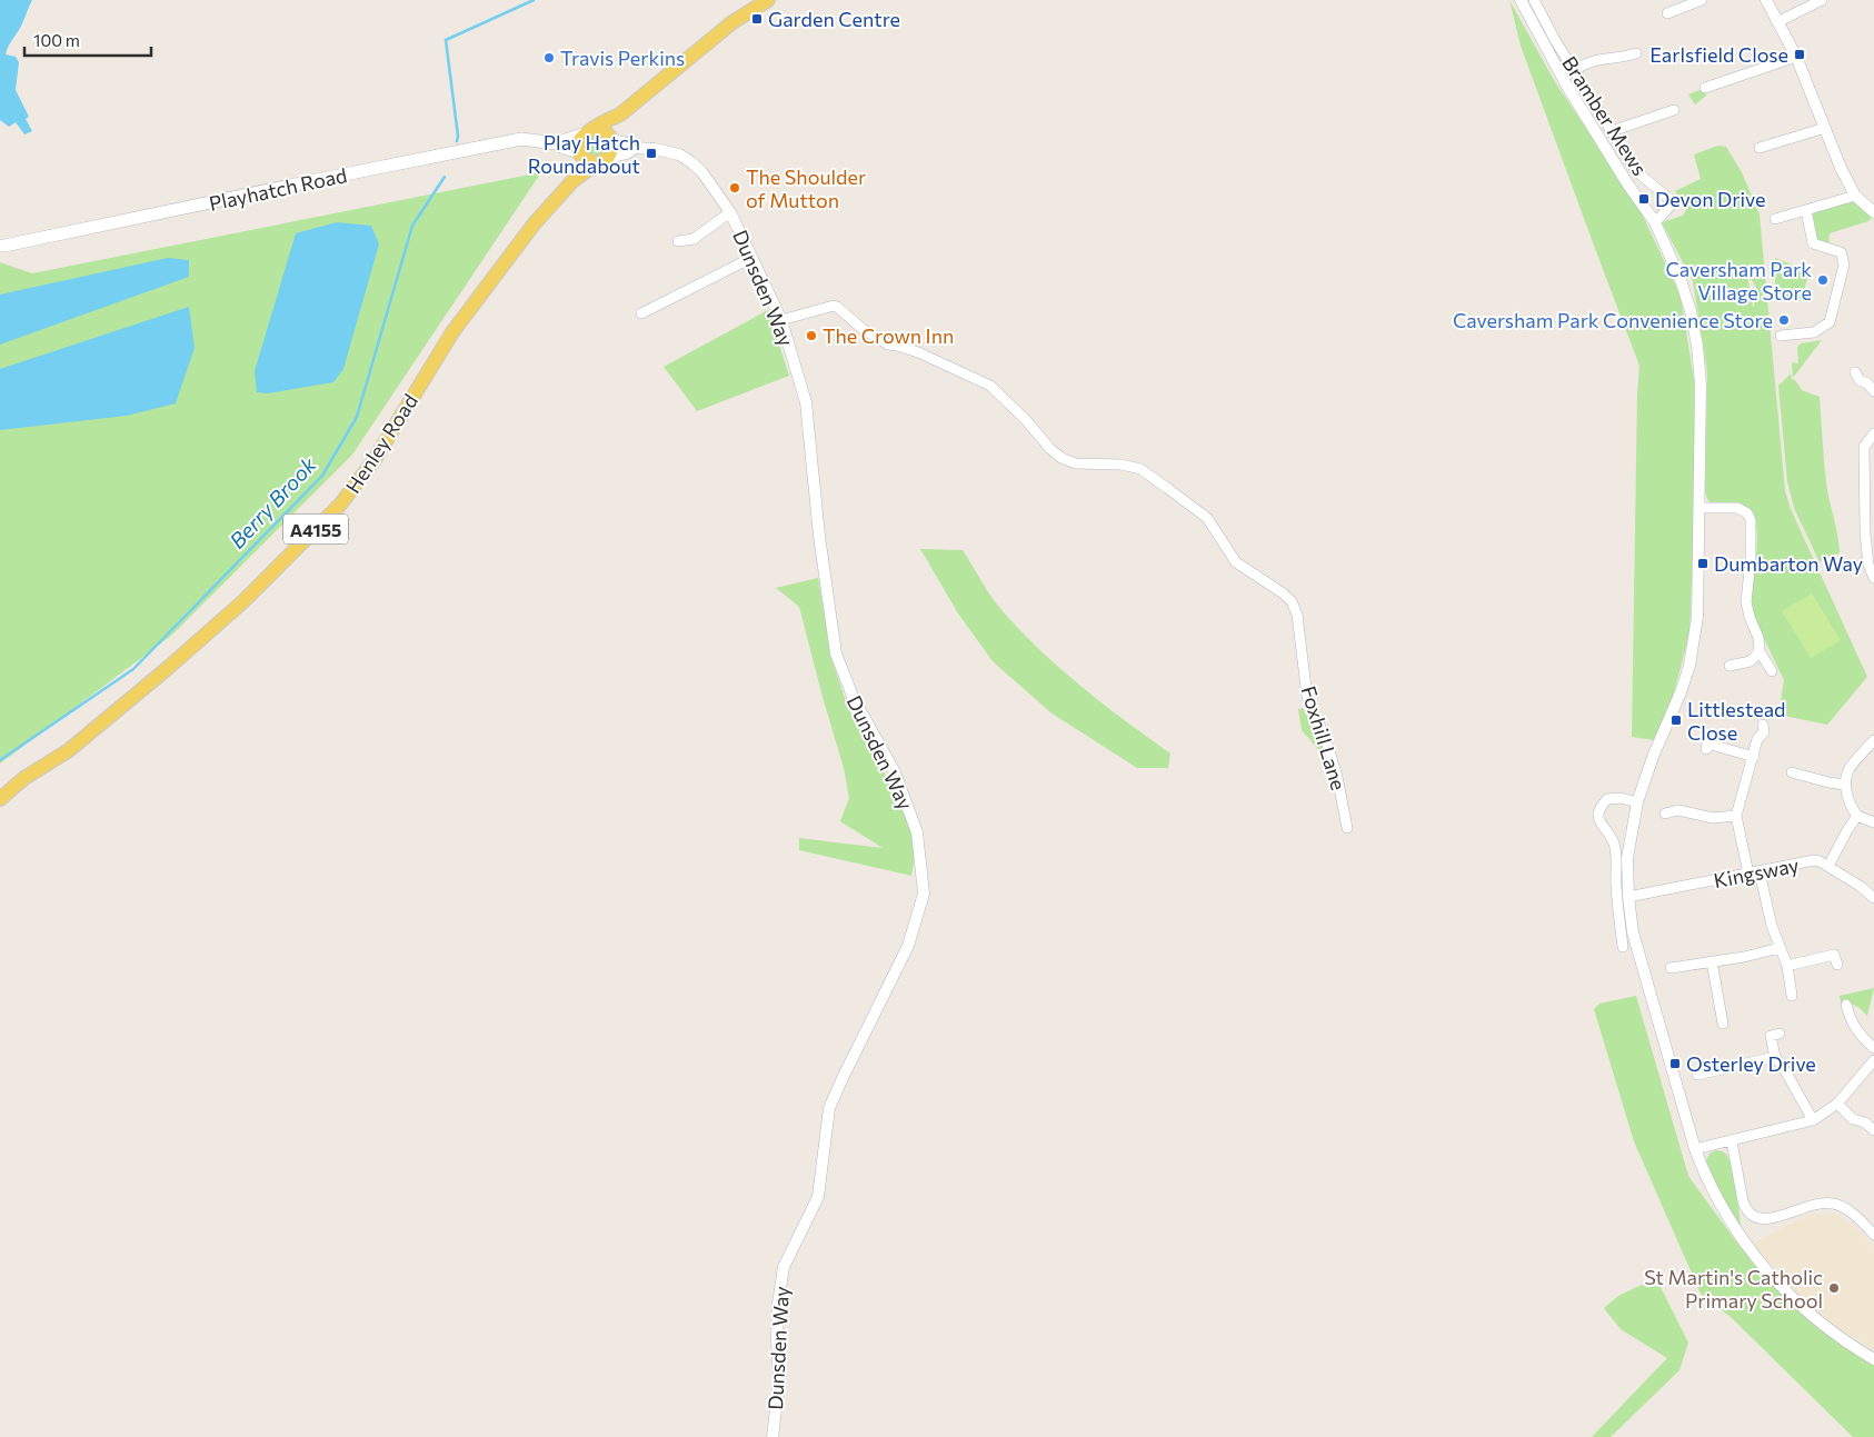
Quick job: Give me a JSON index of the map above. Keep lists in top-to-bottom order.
{
  "streets": {
    "main road": ["Playhatch Road", "Henley Road", "A4155"],
    "street": [
      "Bramber Mews",
      "Dunsden Way",
      "Foxhill Lane",
      "Kingsway"
    ]
  },
  "crossings": [
    ["Playhatch Road", "Dunsden Way"],
    ["Playhatch Road", "Henley Road"],
    ["Dunsden Way", "Henley Road"],
    ["Dunsden Way", "Foxhill Lane"]
  ],
  "water": ["Berry Brook"],
  "places": {
    "transit": [
      "Garden Centre",
      "Earlsfield Close",
      "Play Hatch Roundabout",
      "Devon Drive",
      "Dumbarton Way",
      "Littlestead Close",
      "Osterley Drive"
    ],
    "other": [
      "Travis Perkins",
      "The Shoulder of Mutton",
      "Caversham Park Village Store",
      "Caversham Park Convenience Store",
      "The Crown Inn",
      "St Martin's Catholic Primary School"
    ]
  },
  "scale_bar": "100 m"
}
